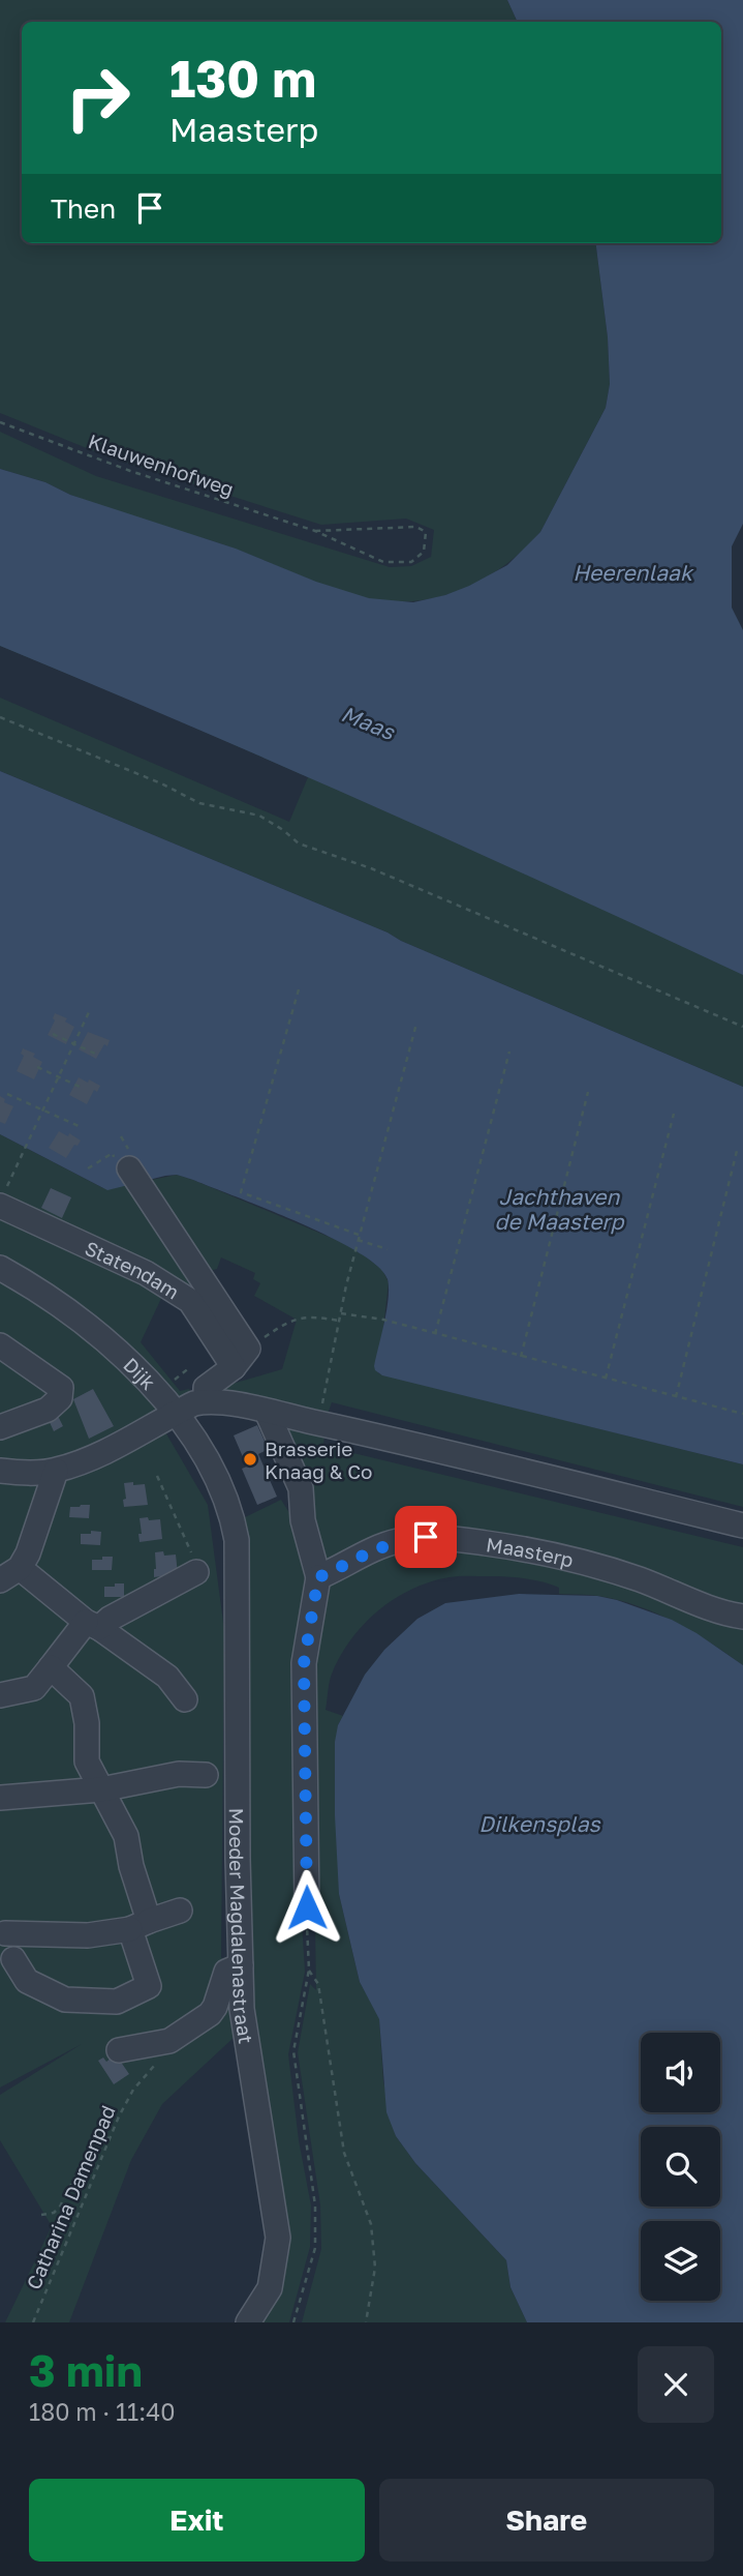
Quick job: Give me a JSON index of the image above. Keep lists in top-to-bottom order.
{
  "streets": {
    "street": [
      "Statendam",
      "Dijk",
      "Maasterp",
      "Moeder Magdalenastraat"
    ],
    "path": ["Klauwenhofweg", "Catharina Damenpad"]
  },
  "crossings": [
    ["Dijk", "Moeder Magdalenastraat"]
  ],
  "water": [
    "Heerenlaak",
    "Maas",
    "Jachthaven de Maasterp",
    "Dilkensplas"
  ],
  "places": ["Brasserie Knaag & Co"],
  "page": {
    "turn": ["130 m", "Maasterp"],
    "then": "Then",
    "heading": ["3 min", "180 m · 11:40"],
    "buttons": ["Exit", "Share"]
  }
}
